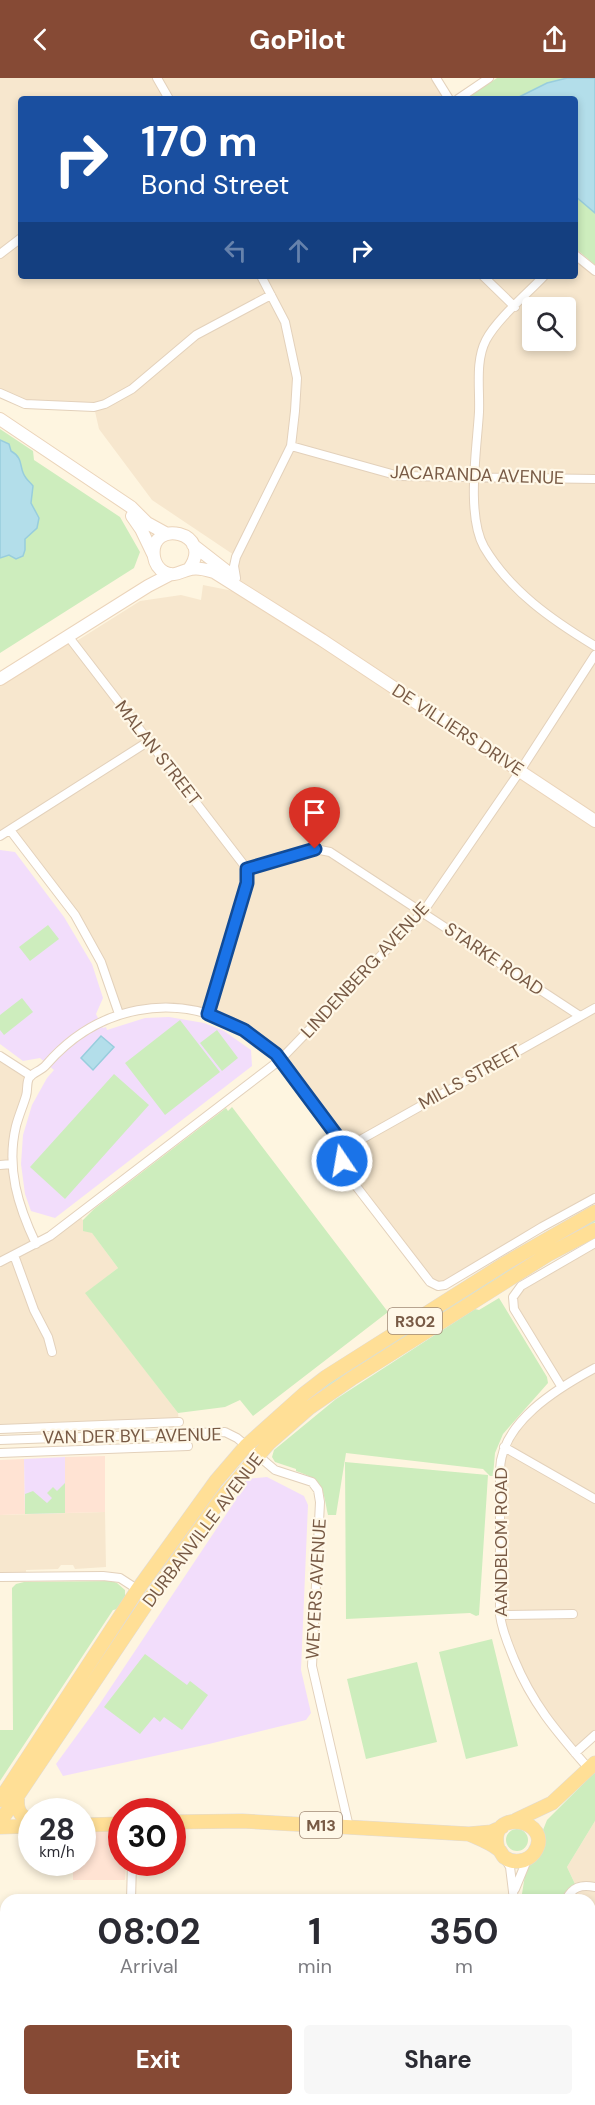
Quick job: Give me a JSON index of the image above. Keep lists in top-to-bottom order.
{
  "streets": {
    "main road": ["R302", "DURBANVILLE AVENUE", "M13"],
    "street": [
      "JACARANDA AVENUE",
      "DE VILLIERS DRIVE",
      "MALAN STREET",
      "STARKE ROAD",
      "LINDENBERG AVENUE",
      "MILLS STREET",
      "VAN DER BYL AVENUE",
      "AANDBLOM ROAD",
      "WEYERS AVENUE"
    ]
  },
  "crossings": [
    ["DE VILLIERS DRIVE", "LINDENBERG AVENUE"],
    ["MALAN STREET", "STARKE ROAD"],
    ["STARKE ROAD", "LINDENBERG AVENUE"],
    ["STARKE ROAD", "MILLS STREET"],
    ["VAN DER BYL AVENUE", "DURBANVILLE AVENUE"],
    ["VAN DER BYL AVENUE", "WEYERS AVENUE"],
    ["DURBANVILLE AVENUE", "WEYERS AVENUE"],
    ["AANDBLOM ROAD", "M13"],
    ["WEYERS AVENUE", "M13"]
  ],
  "page": {
    "header": "GoPilot",
    "turn": ["170 m", "Bond Street"],
    "speed": "28 km/h",
    "limit": "30",
    "eta": [
      "08:02",
      "Arrival",
      "1",
      "min",
      "350",
      "m"
    ],
    "buttons": ["Exit", "Share"]
  }
}
